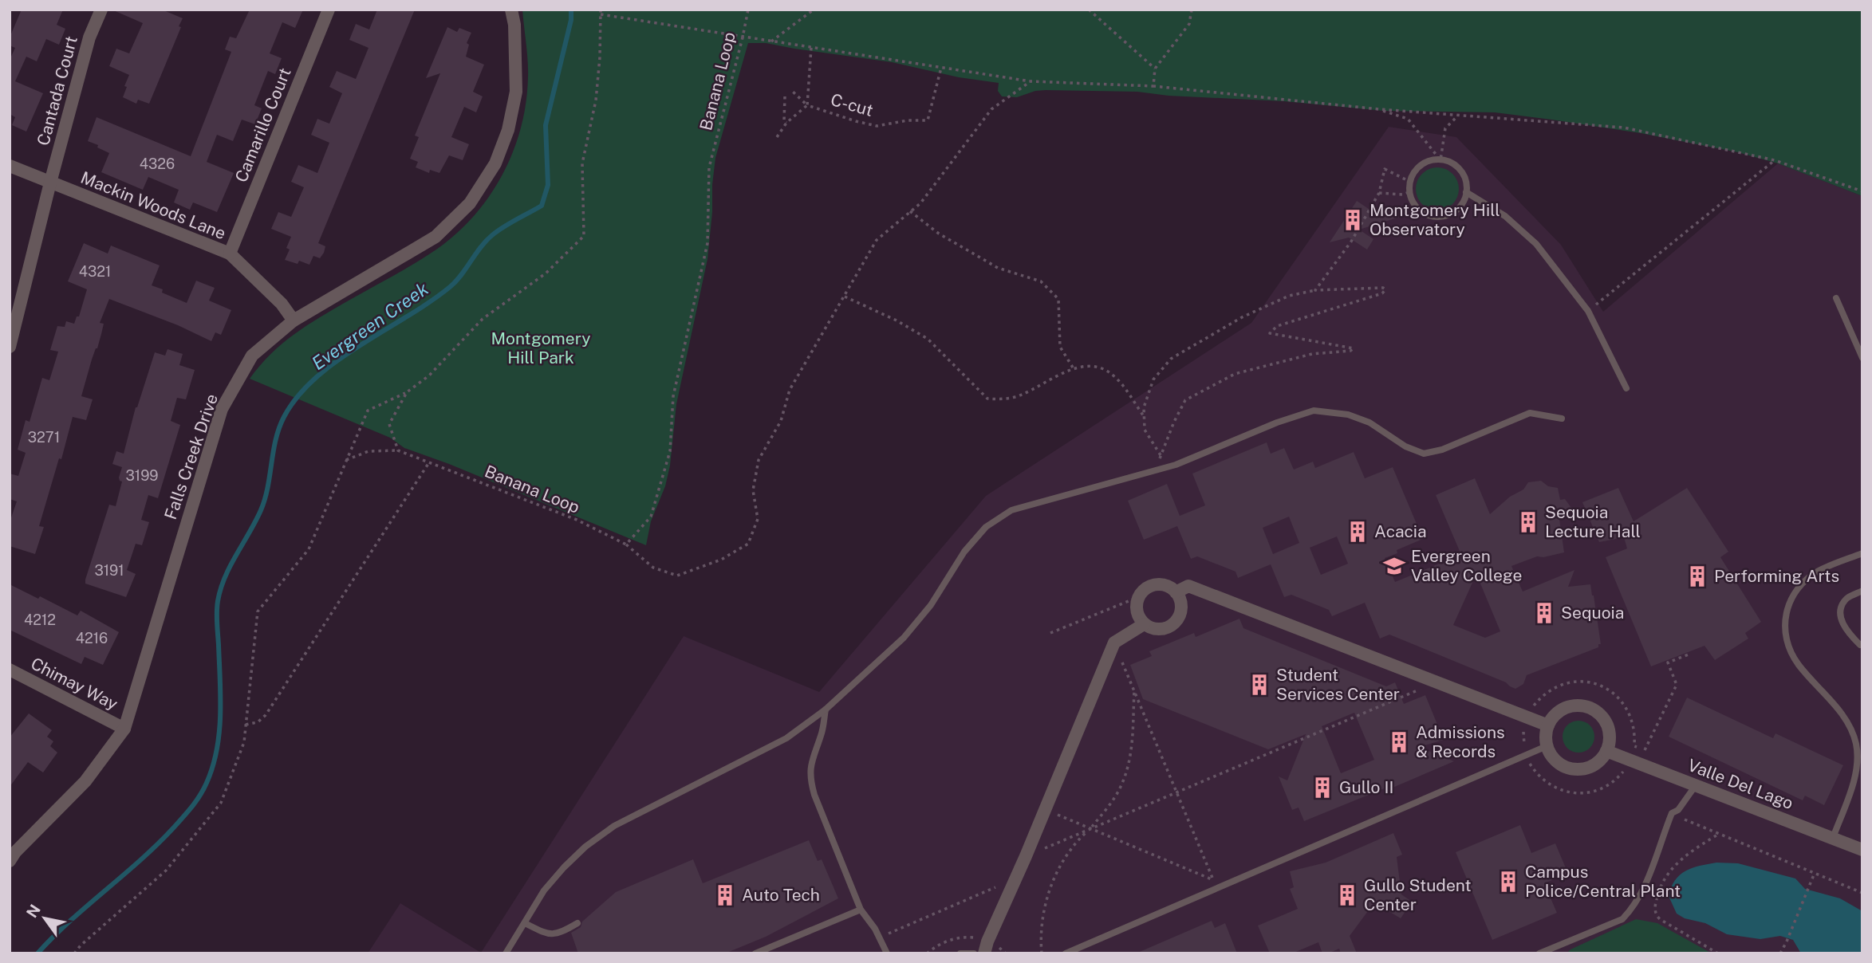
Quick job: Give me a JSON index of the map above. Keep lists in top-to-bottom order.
{
  "streets": {
    "street": [
      "Cantada Court",
      "Camarillo Court",
      "Mackin Woods Lane",
      "Falls Creek Drive",
      "Chimay Way",
      "Valle Del Lago"
    ],
    "path": ["Banana Loop", "C-cut"]
  },
  "crossings": [
    ["Cantada Court", "Mackin Woods Lane"],
    ["Camarillo Court", "Mackin Woods Lane"],
    ["Mackin Woods Lane", "Falls Creek Drive"],
    ["Falls Creek Drive", "Chimay Way"]
  ],
  "water": ["Evergreen Creek"],
  "parks": ["Montgomery Hill Park"],
  "places": {
    "building": [
      "Montgomery Hill Observatory",
      "Sequoia Lecture Hall",
      "Acacia",
      "Performing Arts",
      "Sequoia",
      "Student Services Center",
      "Admissions & Records",
      "Gullo II",
      "Campus Police/Central Plant",
      "Auto Tech",
      "Gullo Student Center"
    ],
    "school or university": ["Evergreen Valley College"]
  },
  "house_numbers": [
    "4326",
    "4321",
    "3271",
    "3199",
    "3191",
    "4212",
    "4216"
  ],
  "north": "top left"
}
